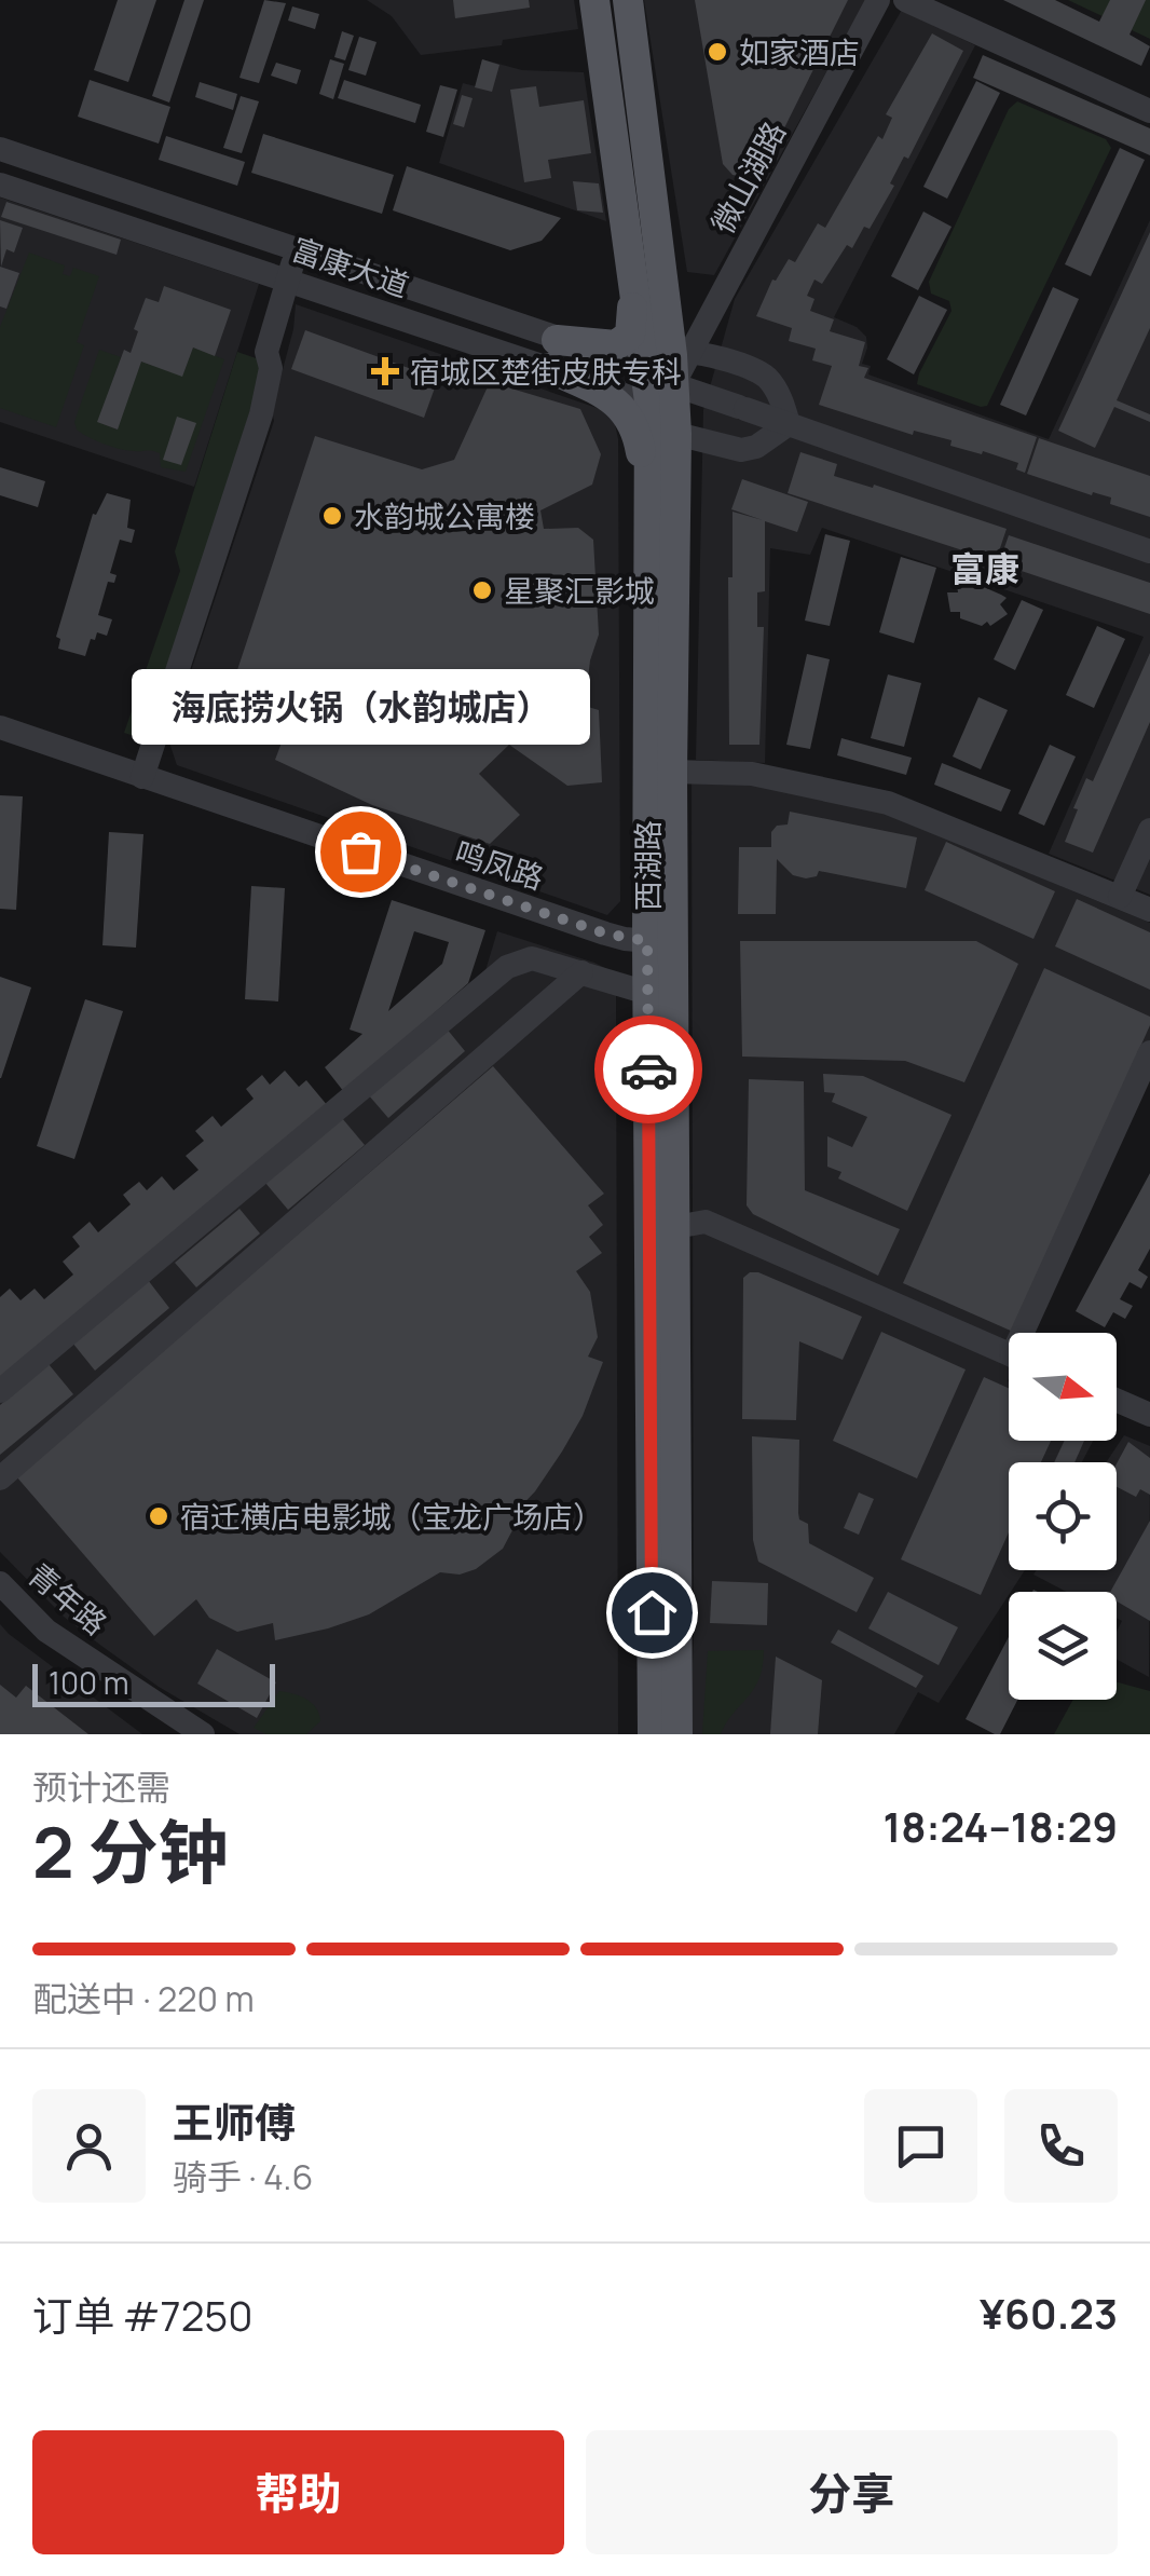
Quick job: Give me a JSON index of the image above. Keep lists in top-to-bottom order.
{
  "streets": {
    "main road": ["西湖路"],
    "street": [
      "微山湖路",
      "富康大道",
      "鸣凤路",
      "青年路"
    ]
  },
  "crossings": [
    ["微山湖路", "富康大道"],
    ["微山湖路", "西湖路"],
    ["富康大道", "西湖路"],
    ["鸣凤路", "西湖路"]
  ],
  "districts": ["富康"],
  "places": {
    "other": [
      "如家酒店",
      "水韵城公寓楼",
      "星聚汇影城",
      "海底捞火锅（水韵城店）",
      "宿迁横店电影城（宝龙广场店）"
    ],
    "health": ["宿城区楚街皮肤专科"]
  },
  "scale_bar": "100 m",
  "north": "right",
  "page": {
    "bubble": "海底捞火锅（水韵城店）",
    "scale": "100 m",
    "heading": ["2 分钟", "预计还需", "18:24–18:29"],
    "panel": [
      "王师傅",
      "骑手 · 4.6",
      "订单 #7250",
      "¥60.23"
    ],
    "bar": "配送中 · 220 m",
    "buttons": ["帮助", "分享"]
  }
}
